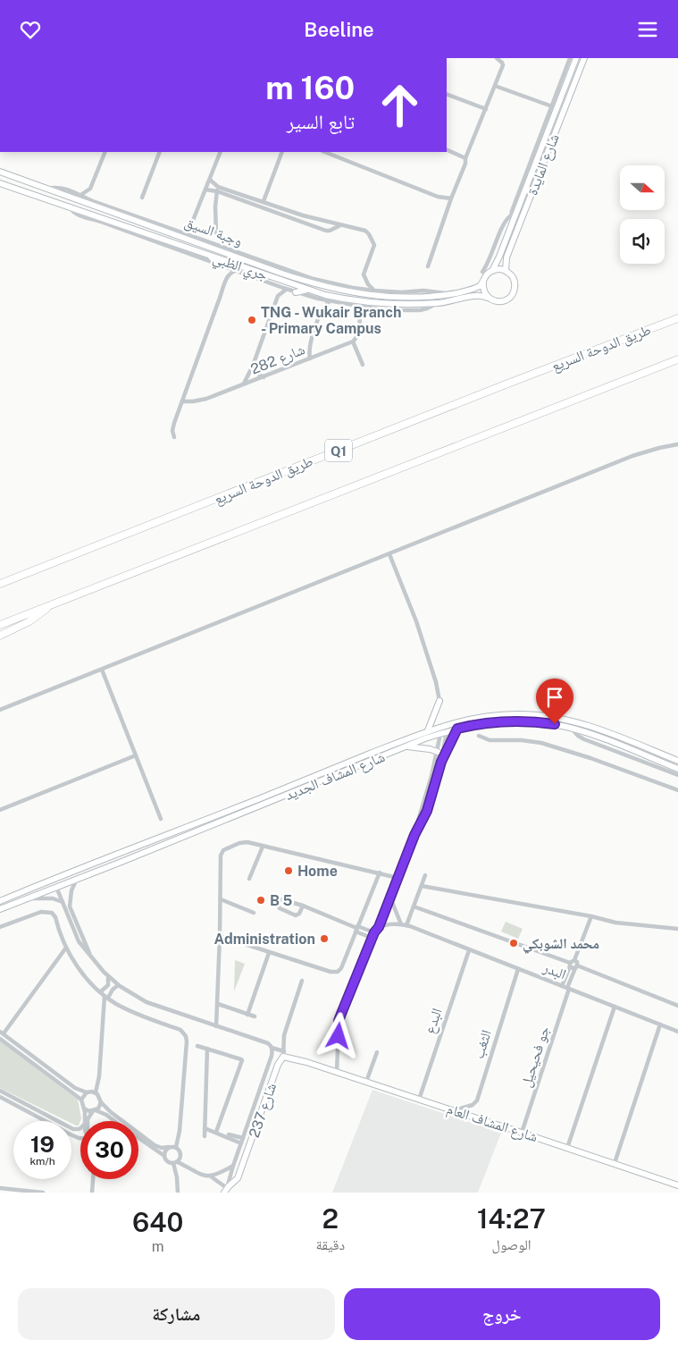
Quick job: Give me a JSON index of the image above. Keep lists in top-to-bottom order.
{
  "streets": {
    "highway": ["طريق الدوحة السريع", "Q1"],
    "street": [
      "شارع المايدة",
      "وجبة السيق",
      "جري الظبي",
      "شارع 282",
      "شارع المشاف الجديد",
      "البدر",
      "البدع",
      "الثغب",
      "جو فحيحيل",
      "شارع 237",
      "شارع المشاف العام"
    ]
  },
  "crossings": [
    ["شارع المايدة", "جري الظبي"],
    ["وجبة السيق", "جري الظبي"],
    ["البدر", "البدع"],
    ["البدر", "الثغب"],
    ["البدر", "جو فحيحيل"],
    ["البدع", "شارع المشاف العام"],
    ["الثغب", "شارع المشاف العام"],
    ["جو فحيحيل", "شارع المشاف العام"],
    ["شارع 237", "شارع المشاف العام"]
  ],
  "places": [
    "TNG - Wukair Branch - Primary Campus",
    "Home",
    "B 5",
    "Administration",
    "محمد الشوبكي"
  ],
  "north": "right",
  "page": {
    "header": "Beeline",
    "turn": ["160 m", "تابع السير"],
    "speed": "19 km/h",
    "limit": "30",
    "eta": [
      "14:27",
      "الوصول",
      "2",
      "دقيقة",
      "640",
      "m"
    ],
    "buttons": ["خروج", "مشاركة"]
  }
}
